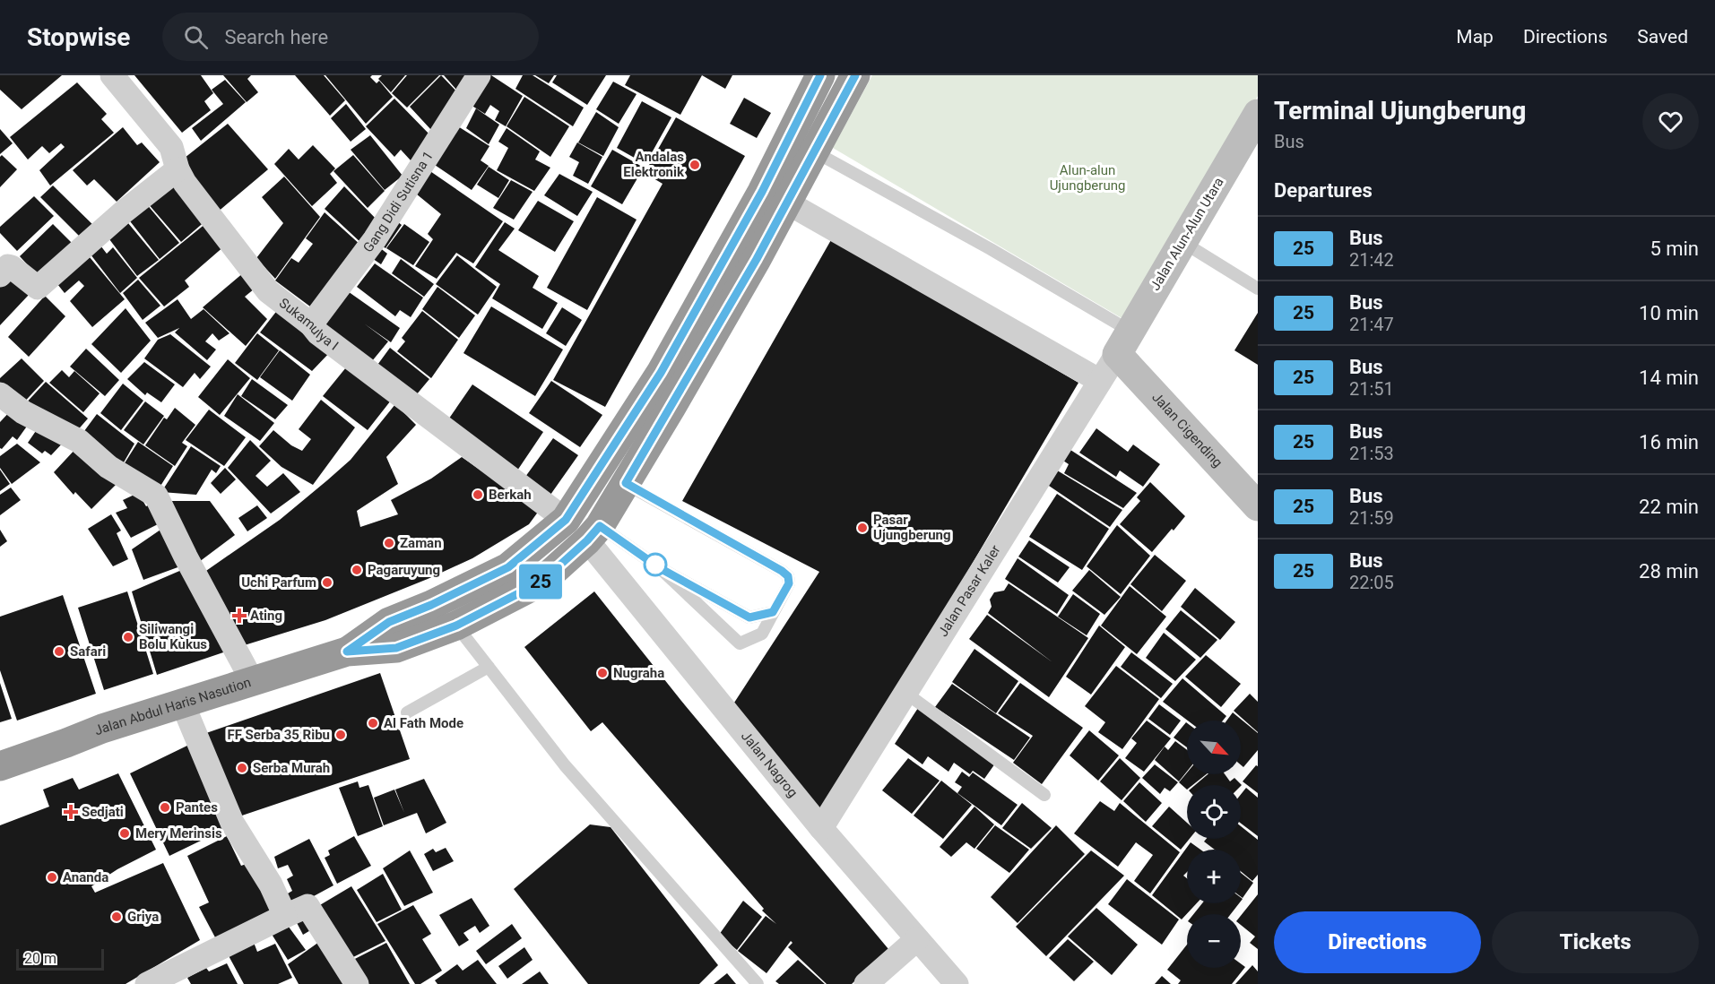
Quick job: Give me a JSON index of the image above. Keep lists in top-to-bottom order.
{
  "streets": {
    "highway": ["Jalan Abdul Haris Nasution"],
    "street": [
      "Gang Didi Sutisna 1",
      "Jalan Alun-Alun Utara",
      "Sukamulya I",
      "Jalan Cigending",
      "Jalan Pasar Kaler",
      "Jalan Nagrog"
    ]
  },
  "crossings": [
    ["Gang Didi Sutisna 1", "Sukamulya I"],
    ["Jalan Alun-Alun Utara", "Jalan Cigending"],
    ["Jalan Alun-Alun Utara", "Jalan Pasar Kaler"],
    ["Sukamulya I", "Jalan Abdul Haris Nasution"],
    ["Jalan Cigending", "Jalan Pasar Kaler"],
    ["Jalan Pasar Kaler", "Jalan Nagrog"],
    ["Jalan Abdul Haris Nasution", "Jalan Nagrog"]
  ],
  "parks": ["Alun-alun Ujungberung"],
  "places": {
    "other": [
      "Andalas Elektronik",
      "Berkah",
      "Pasar Ujungberung",
      "Zaman",
      "Pagaruyung",
      "Uchi Parfum",
      "Siliwangi Bolu Kukus",
      "Safari",
      "Nugraha",
      "Al Fath Mode",
      "FF Serba 35 Ribu",
      "Serba Murah",
      "Pantes",
      "Mery Merinsis",
      "Ananda",
      "Griya"
    ],
    "health": ["Ating", "Sedjati"]
  },
  "lines": ["bus line 25"],
  "scale_bar": "20 m",
  "north": "bottom right",
  "page": {
    "header": "Stopwise",
    "search": "Search here",
    "nav": ["Map", "Directions", "Saved"],
    "on_map": "25",
    "heading": [
      ["Terminal Ujungberung", "Bus"],
      "Departures"
    ],
    "list": [
      {
        "mark": "25",
        "name": "Bus",
        "note": "21:42",
        "value": "5 min"
      },
      {
        "mark": "25",
        "name": "Bus",
        "note": "21:47",
        "value": "10 min"
      },
      {
        "mark": "25",
        "name": "Bus",
        "note": "21:51",
        "value": "14 min"
      },
      {
        "mark": "25",
        "name": "Bus",
        "note": "21:53",
        "value": "16 min"
      },
      {
        "mark": "25",
        "name": "Bus",
        "note": "21:59",
        "value": "22 min"
      },
      {
        "mark": "25",
        "name": "Bus",
        "note": "22:05",
        "value": "28 min"
      }
    ],
    "map_buttons": ["+", "−"],
    "buttons": ["Directions", "Tickets"],
    "scale": "20 m"
  }
}
